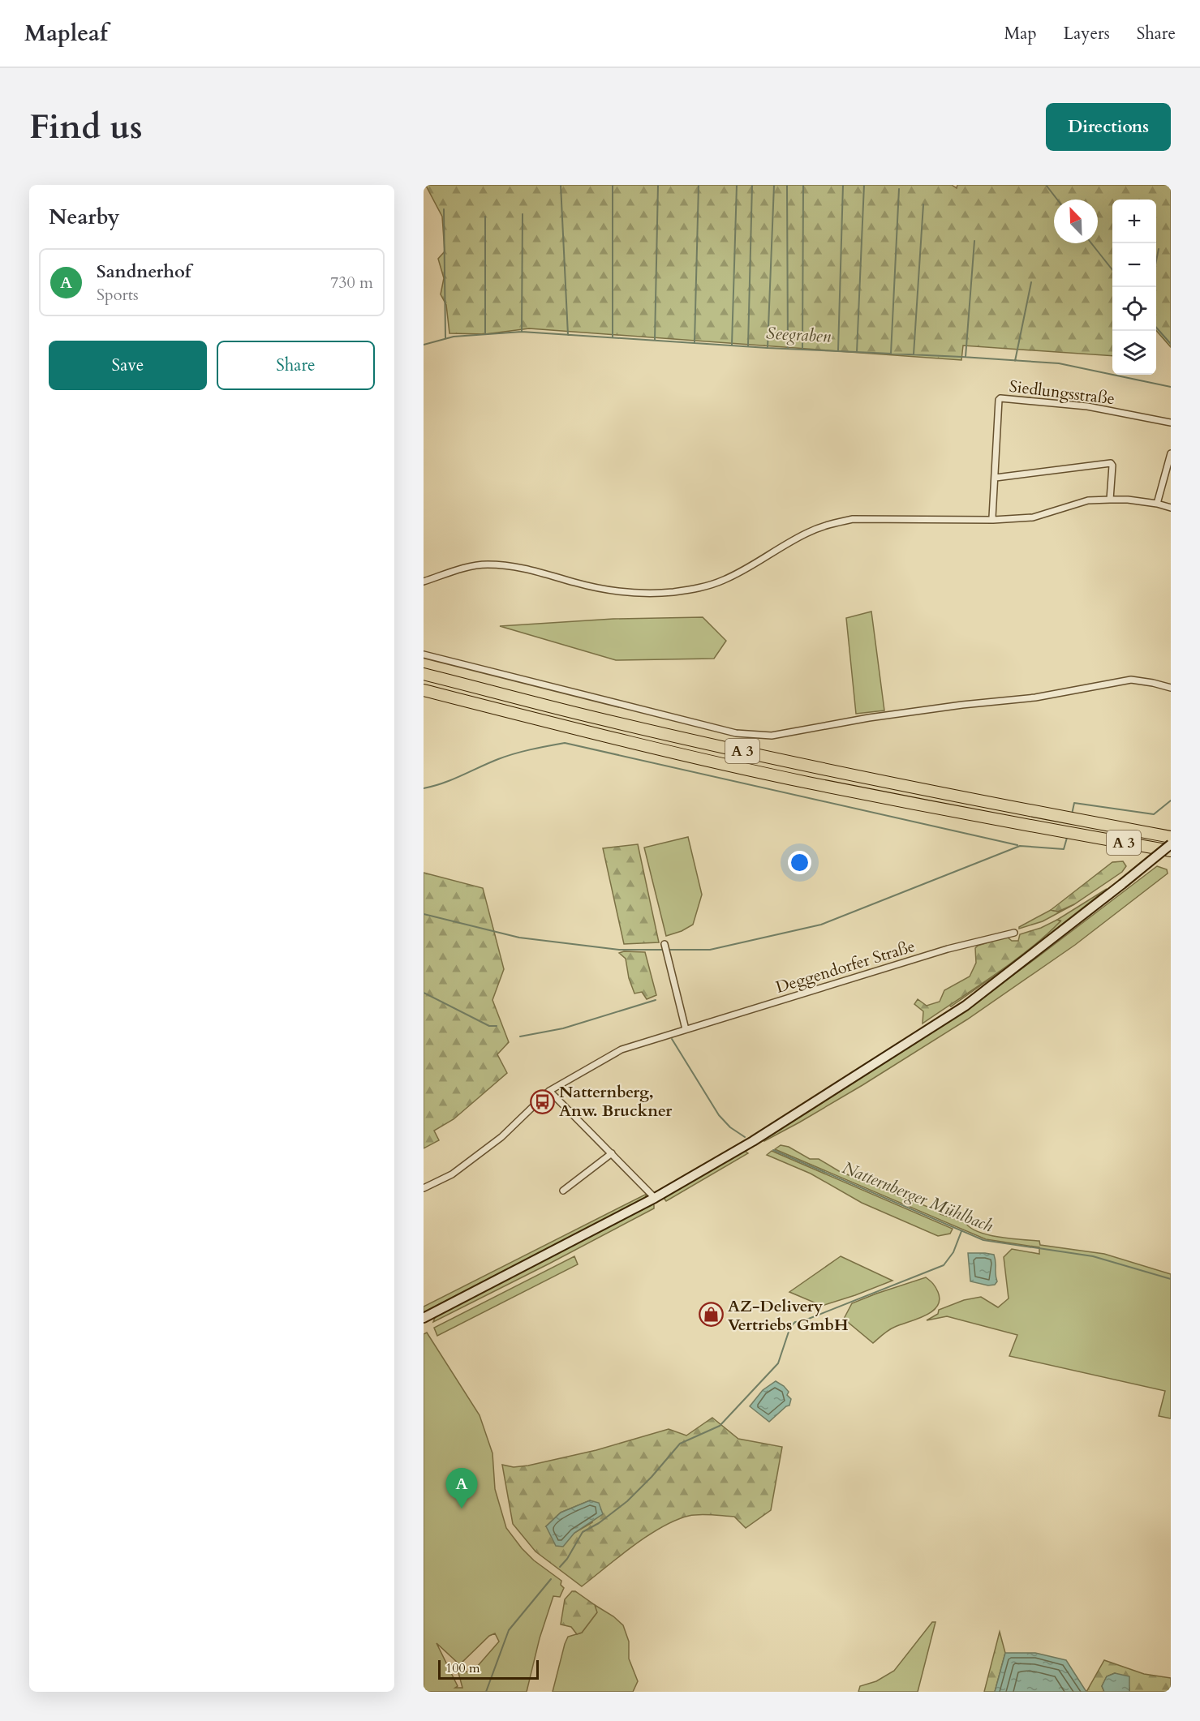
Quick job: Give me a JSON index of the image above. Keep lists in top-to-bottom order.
{
  "streets": {
    "highway": ["A 3"],
    "street": ["Siedlungsstraße", "Deggendorfer Straße"]
  },
  "water": ["Seegraben", "Natternberger Mühlbach"],
  "places": {
    "bus stop": ["Natternberg, Anw. Bruckner"],
    "shop": ["AZ-Delivery Vertriebs GmbH"]
  },
  "scale_bar": "100 m",
  "north": "top left",
  "page": {
    "header": "Mapleaf",
    "nav": ["Map", "Layers", "Share"],
    "buttons": [
      "Directions",
      ["Save", "Share"]
    ],
    "title": "Find us",
    "heading": "Nearby",
    "map_buttons": ["+", "−"],
    "list": [
      {
        "mark": "A",
        "name": "Sandnerhof",
        "note": "Sports",
        "value": "730 m"
      }
    ],
    "pins": "A",
    "scale": "100 m"
  }
}
